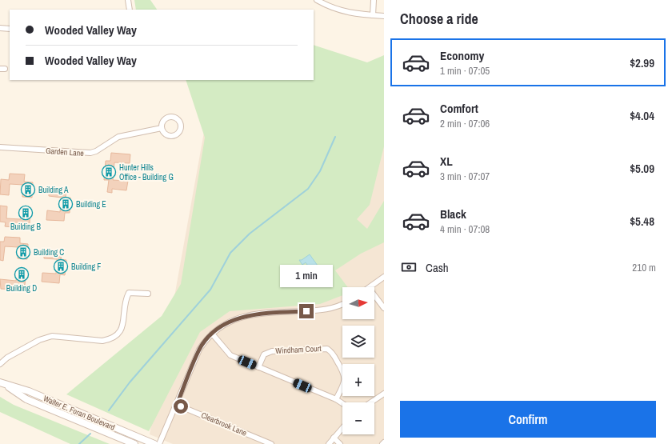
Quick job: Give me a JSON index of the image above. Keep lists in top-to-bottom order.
{
  "streets": {
    "street": [
      "Garden Lane",
      "Windham Court",
      "Walter E. Foran Boulevard",
      "Clearbrook Lane"
    ]
  },
  "places": {
    "building": [
      "Hunter Hills Office - Building G",
      "Building A",
      "Building E",
      "Building B",
      "Building C",
      "Building F",
      "Building D"
    ]
  },
  "north": "right",
  "page": {
    "heading": "Choose a ride",
    "banner": ["Wooded Valley Way", "Wooded Valley Way"],
    "list": [
      {
        "name": "Economy",
        "note": "1 min · 07:05",
        "value": "$2.99"
      },
      {
        "name": "Comfort",
        "note": "2 min · 07:06",
        "value": "$4.04"
      },
      {
        "name": "XL",
        "note": "3 min · 07:07",
        "value": "$5.09"
      },
      {
        "name": "Black",
        "note": "4 min · 07:08",
        "value": "$5.48"
      }
    ],
    "pay": ["Cash", "210 m"],
    "bubble": "1 min",
    "map_buttons": ["+", "−"],
    "buttons": "Confirm"
  }
}
